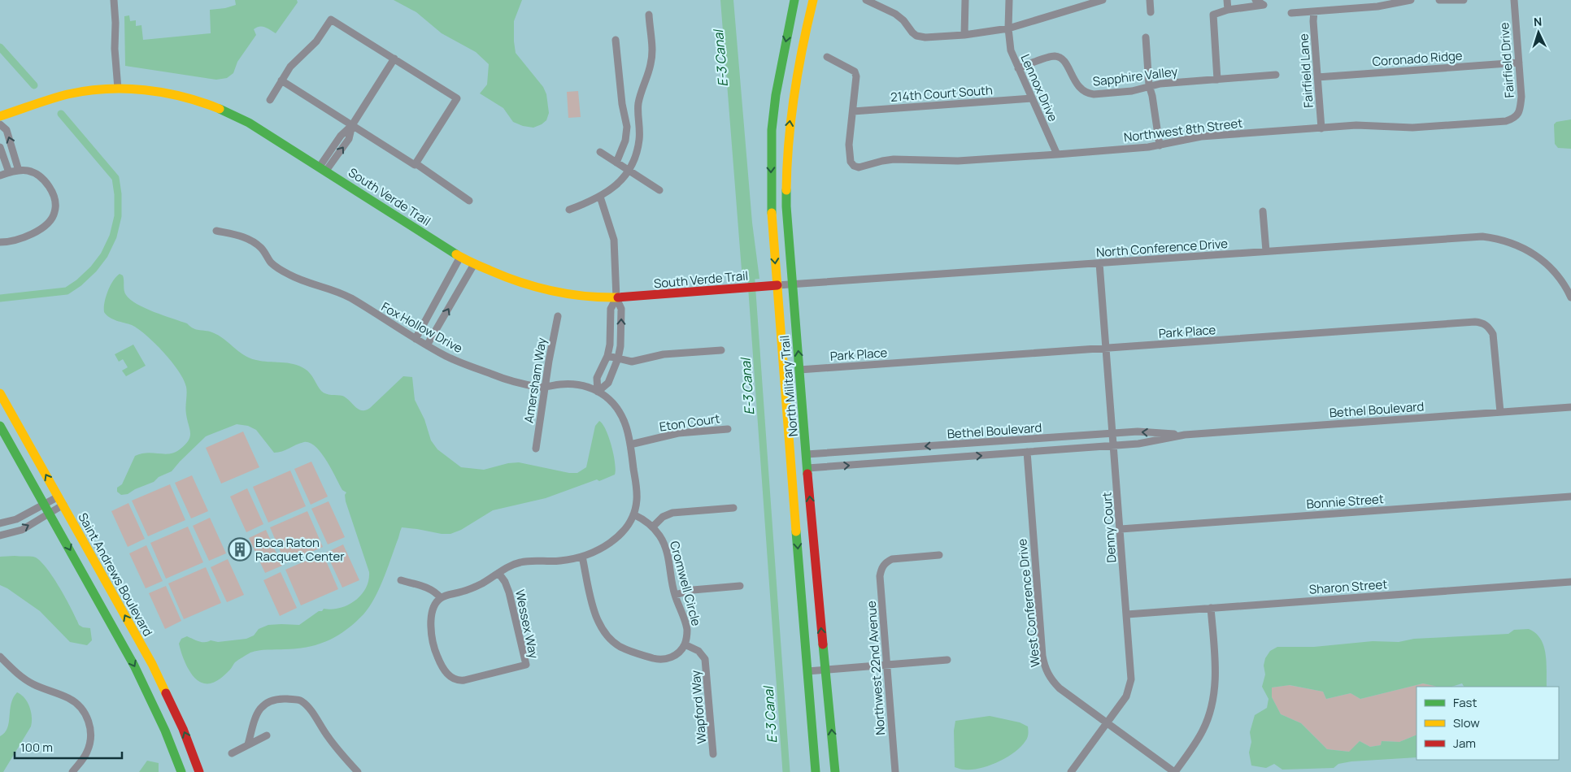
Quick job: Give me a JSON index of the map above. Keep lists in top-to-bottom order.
{
  "streets": {
    "street": [
      "Coronado Ridge",
      "Fairfield Drive",
      "Fairfield Lane",
      "Sapphire Valley",
      "Lennox Drive",
      "214th Court South",
      "Northwest 8th Street",
      "South Verde Trail",
      "North Conference Drive",
      "Fox Hollow Drive",
      "Park Place",
      "Amersham Way",
      "North Military Trail",
      "Bethel Boulevard",
      "Eton Court",
      "Bonnie Street",
      "Denny Court",
      "Saint Andrews Boulevard",
      "Cromwell Circle",
      "Sharon Street",
      "West Conference Drive",
      "Wessex Way",
      "Northwest 22nd Avenue",
      "Wapford Way"
    ]
  },
  "crossings": [
    ["Coronado Ridge", "Fairfield Drive"],
    ["Coronado Ridge", "Fairfield Lane"],
    ["Fairfield Drive", "Northwest 8th Street"],
    ["Fairfield Lane", "Northwest 8th Street"],
    ["Sapphire Valley", "Lennox Drive"],
    ["Lennox Drive", "214th Court South"],
    ["Lennox Drive", "Northwest 8th Street"],
    ["214th Court South", "Northwest 8th Street"],
    ["South Verde Trail", "North Conference Drive"],
    ["South Verde Trail", "North Military Trail"],
    ["North Conference Drive", "North Military Trail"],
    ["North Conference Drive", "Denny Court"],
    ["Fox Hollow Drive", "Amersham Way"],
    ["Fox Hollow Drive", "Eton Court"],
    ["Fox Hollow Drive", "Cromwell Circle"],
    ["Fox Hollow Drive", "Wessex Way"],
    ["Park Place", "North Military Trail"],
    ["Park Place", "Bethel Boulevard"],
    ["Park Place", "Denny Court"],
    ["North Military Trail", "Bethel Boulevard"],
    ["Bethel Boulevard", "Denny Court"],
    ["Bethel Boulevard", "West Conference Drive"],
    ["Bonnie Street", "Denny Court"],
    ["Denny Court", "Sharon Street"],
    ["Denny Court", "West Conference Drive"],
    ["Cromwell Circle", "Wapford Way"]
  ],
  "water": ["E-3 Canal"],
  "places": {
    "building": ["Boca Raton Racquet Center"]
  },
  "legend": ["Fast", "Slow", "Jam"],
  "scale_bar": "100 m",
  "north": "top"
}
